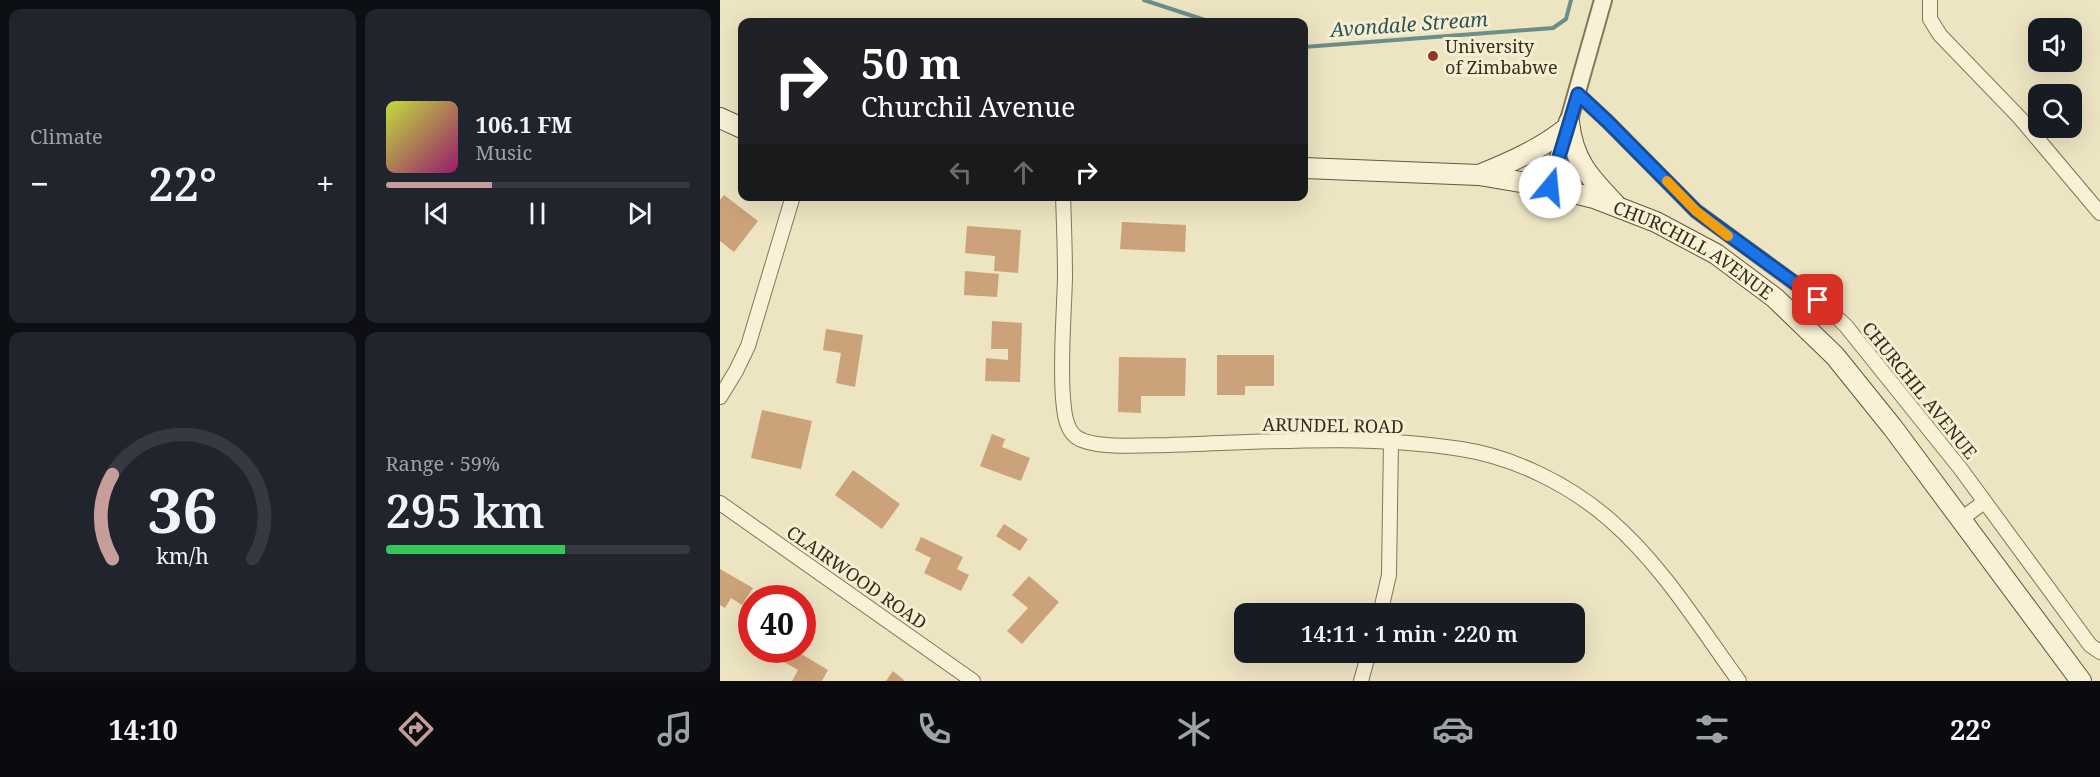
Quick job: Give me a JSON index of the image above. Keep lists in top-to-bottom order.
{
  "streets": {
    "main road": ["CHURCHILL AVENUE"],
    "street": ["CHURCHIL AVENUE", "ARUNDEL ROAD", "CLAIRWOOD ROAD"]
  },
  "water": ["Avondale Stream"],
  "places": ["University of Zimbabwe"],
  "page": {
    "tile": [
      "Climate",
      ["Range · 59%", "295 km"]
    ],
    "turn": ["50 m", "Churchil Avenue"],
    "song": ["106.1 FM", "Music"],
    "heat": ["−", "22°", "+"],
    "limit": "40",
    "trip": "14:11 · 1 min · 220 m",
    "tabs": ["14:10", "22°"],
    "gauge": ["36", "km/h"]
  }
}
